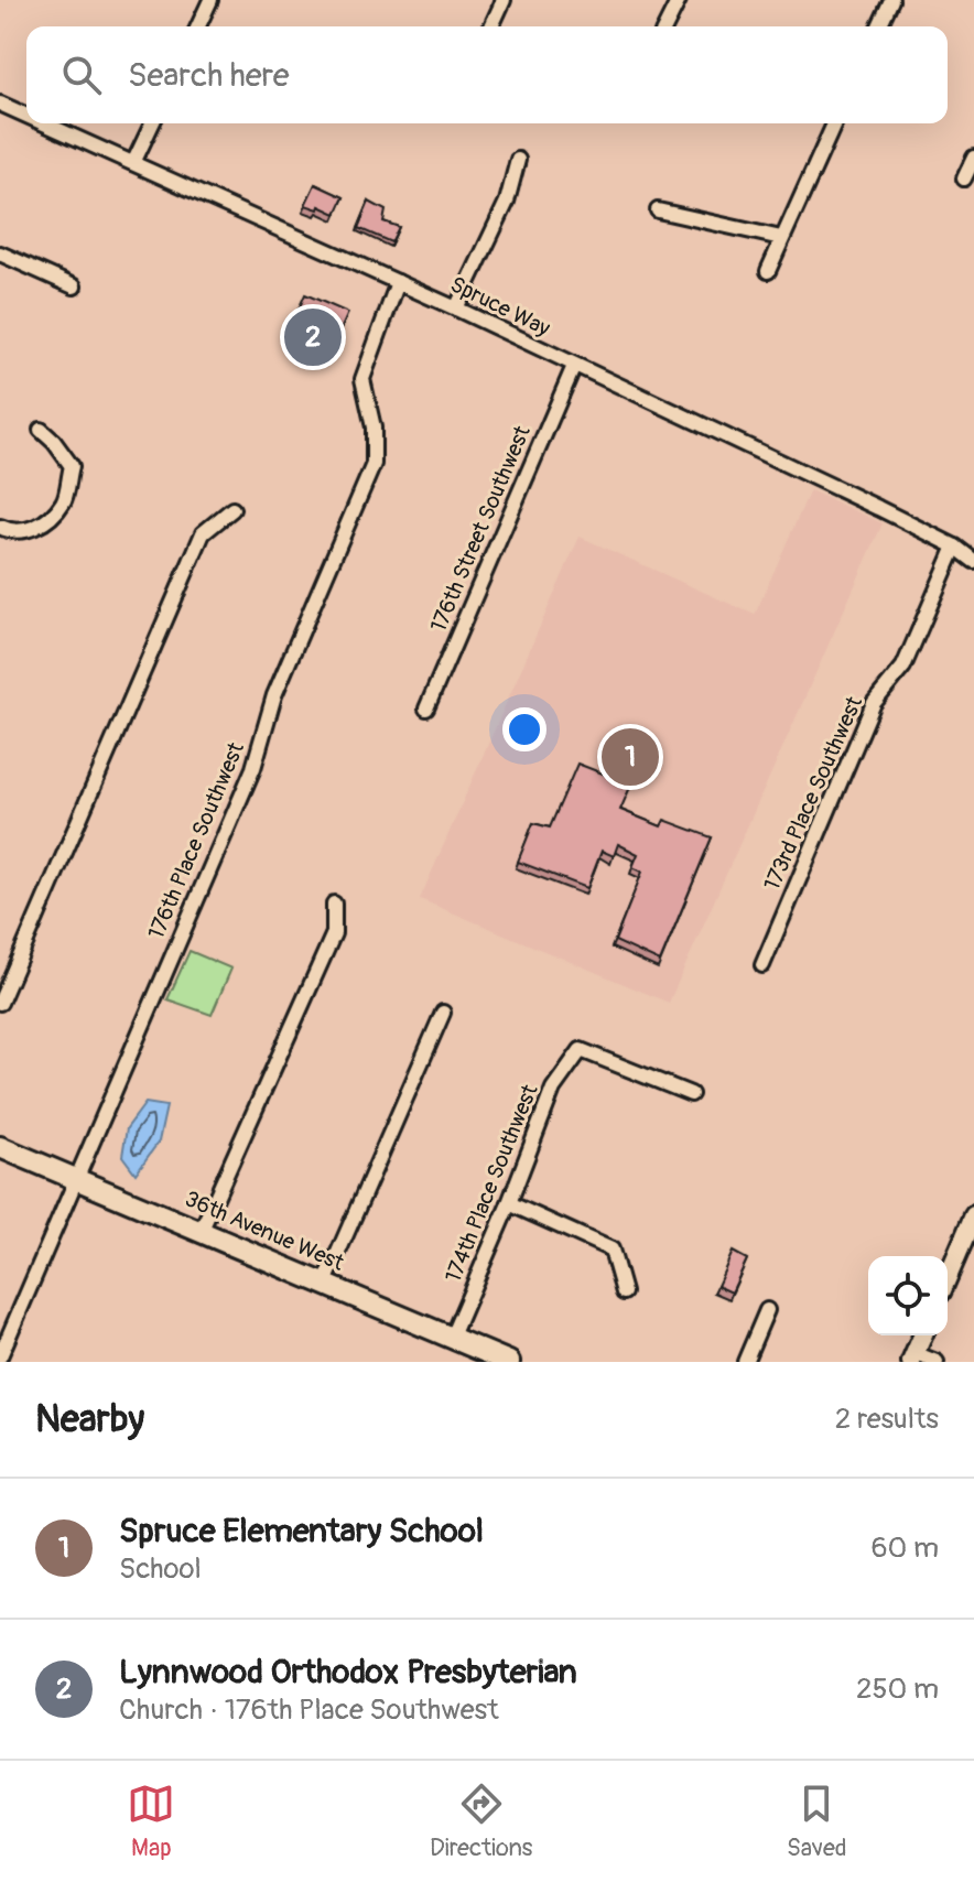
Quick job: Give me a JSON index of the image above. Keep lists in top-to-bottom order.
{
  "streets": {
    "main road": ["36th Avenue West"],
    "street": [
      "Spruce Way",
      "176th Street Southwest",
      "173rd Place Southwest",
      "176th Place Southwest",
      "174th Place Southwest"
    ]
  },
  "crossings": [
    ["Spruce Way", "176th Street Southwest"],
    ["Spruce Way", "173rd Place Southwest"],
    ["Spruce Way", "176th Place Southwest"],
    ["176th Place Southwest", "36th Avenue West"],
    ["174th Place Southwest", "36th Avenue West"]
  ],
  "page": {
    "search": "Search here",
    "pins": ["2", "1"],
    "heading": ["Nearby", "2 results"],
    "list": [
      {
        "mark": "1",
        "name": "Spruce Elementary School",
        "note": "School",
        "value": "60 m"
      },
      {
        "mark": "2",
        "name": "Lynnwood Orthodox Presbyterian",
        "note": "Church · 176th Place Southwest",
        "value": "250 m"
      }
    ],
    "nav": ["Map", "Directions", "Saved"]
  }
}
